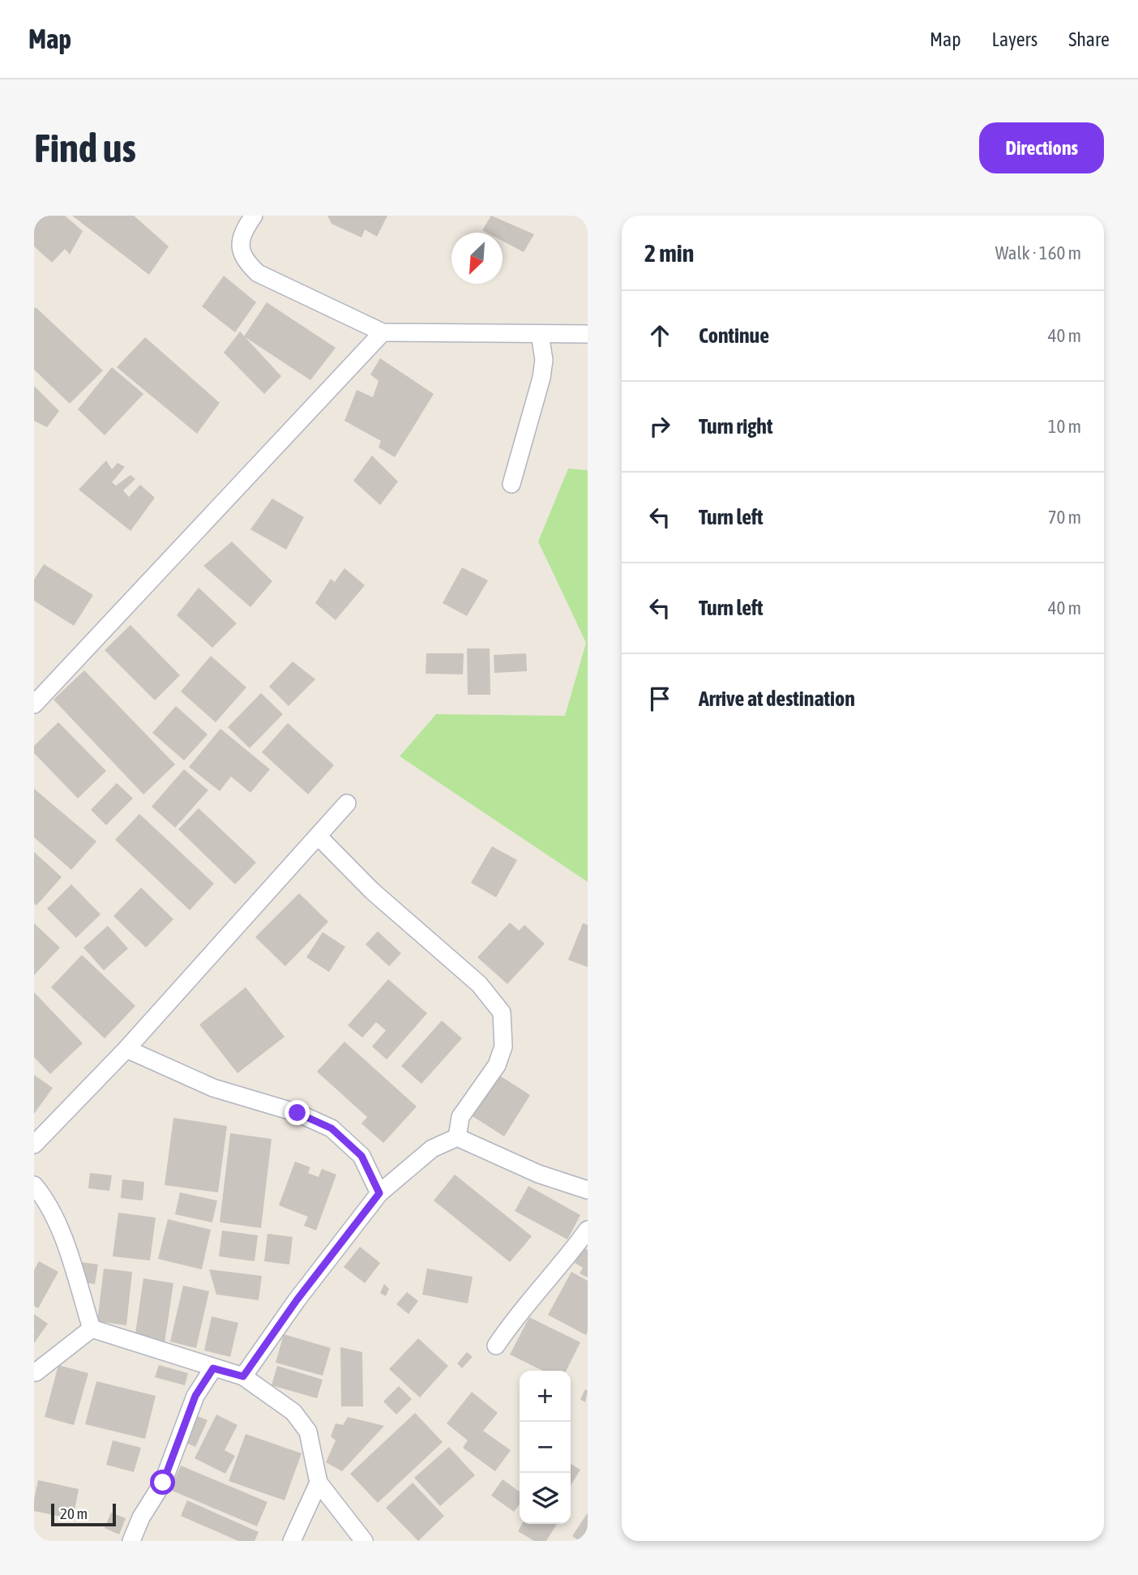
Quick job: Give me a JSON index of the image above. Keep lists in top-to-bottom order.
{
  "scale_bar": "20 m",
  "north": "bottom left",
  "page": {
    "header": "Map",
    "nav": ["Map", "Layers", "Share"],
    "buttons": "Directions",
    "title": "Find us",
    "heading": ["2 min", "Walk · 160 m"],
    "list": [
      ["Continue", "40 m"],
      ["Turn right", "10 m"],
      ["Turn left", "70 m"],
      ["Turn left", "40 m"],
      "Arrive at destination"
    ],
    "map_buttons": ["+", "−"],
    "scale": "20 m"
  }
}
